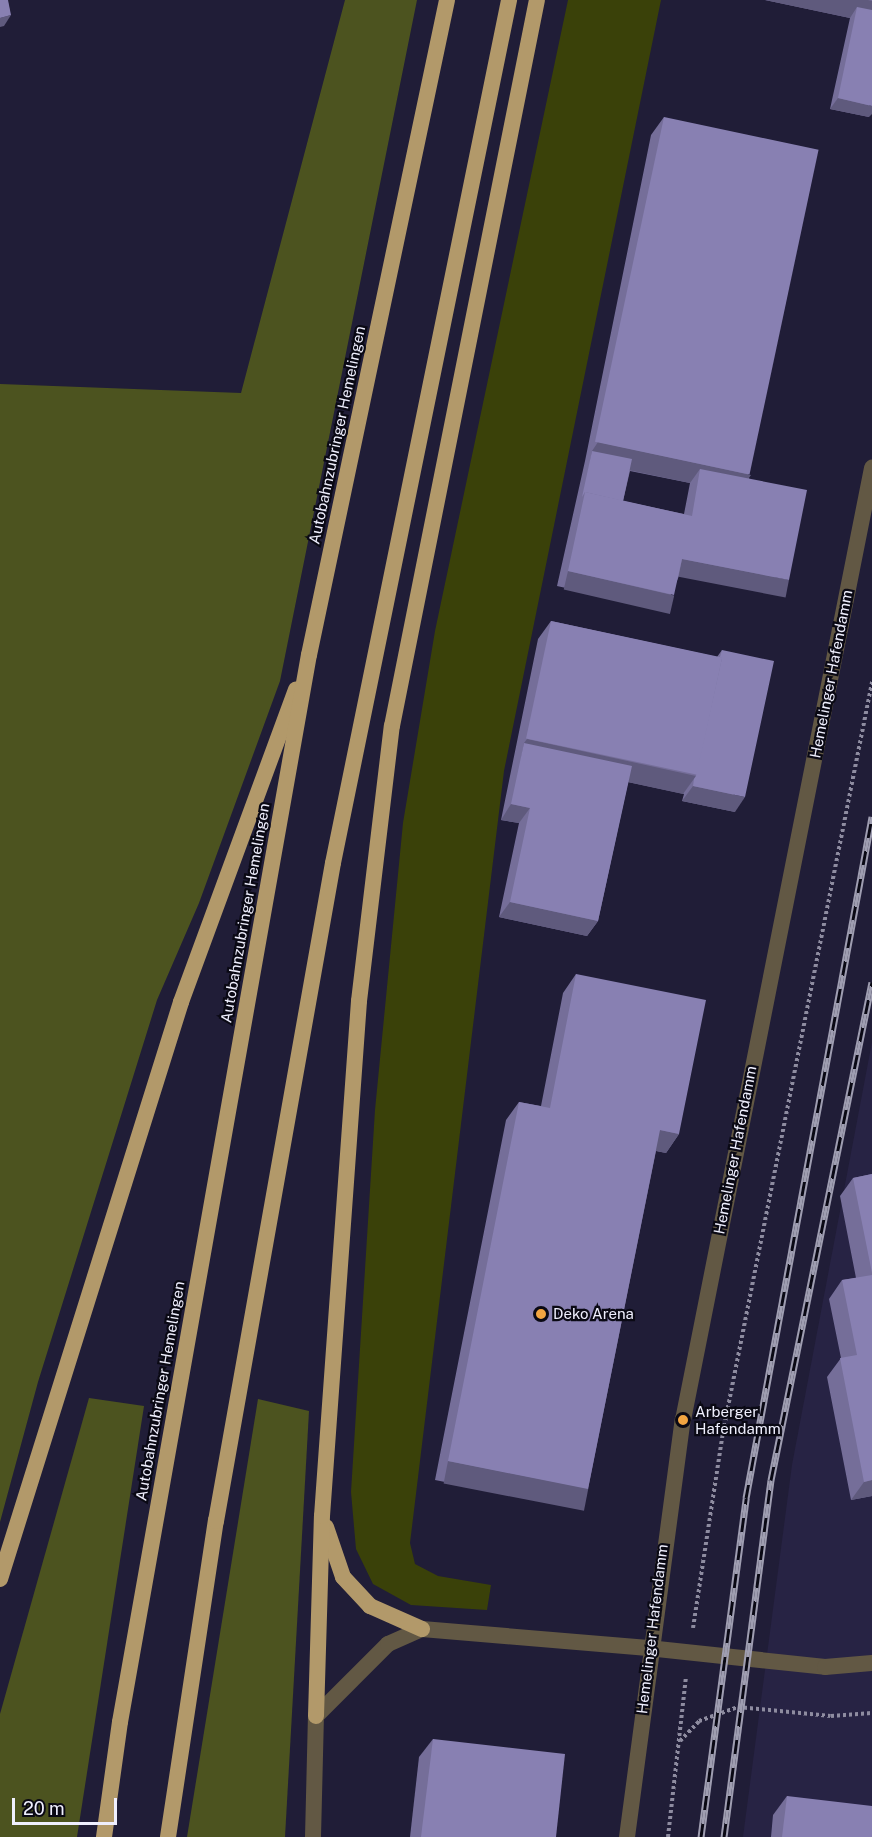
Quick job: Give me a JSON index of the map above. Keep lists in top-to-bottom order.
{
  "streets": {
    "highway": ["Autobahnzubringer Hemelingen"],
    "street": ["Hemelinger Hafendamm"]
  },
  "places": ["Deko Arena", "Arberger Hafendamm"],
  "scale_bar": "20 m"
}
